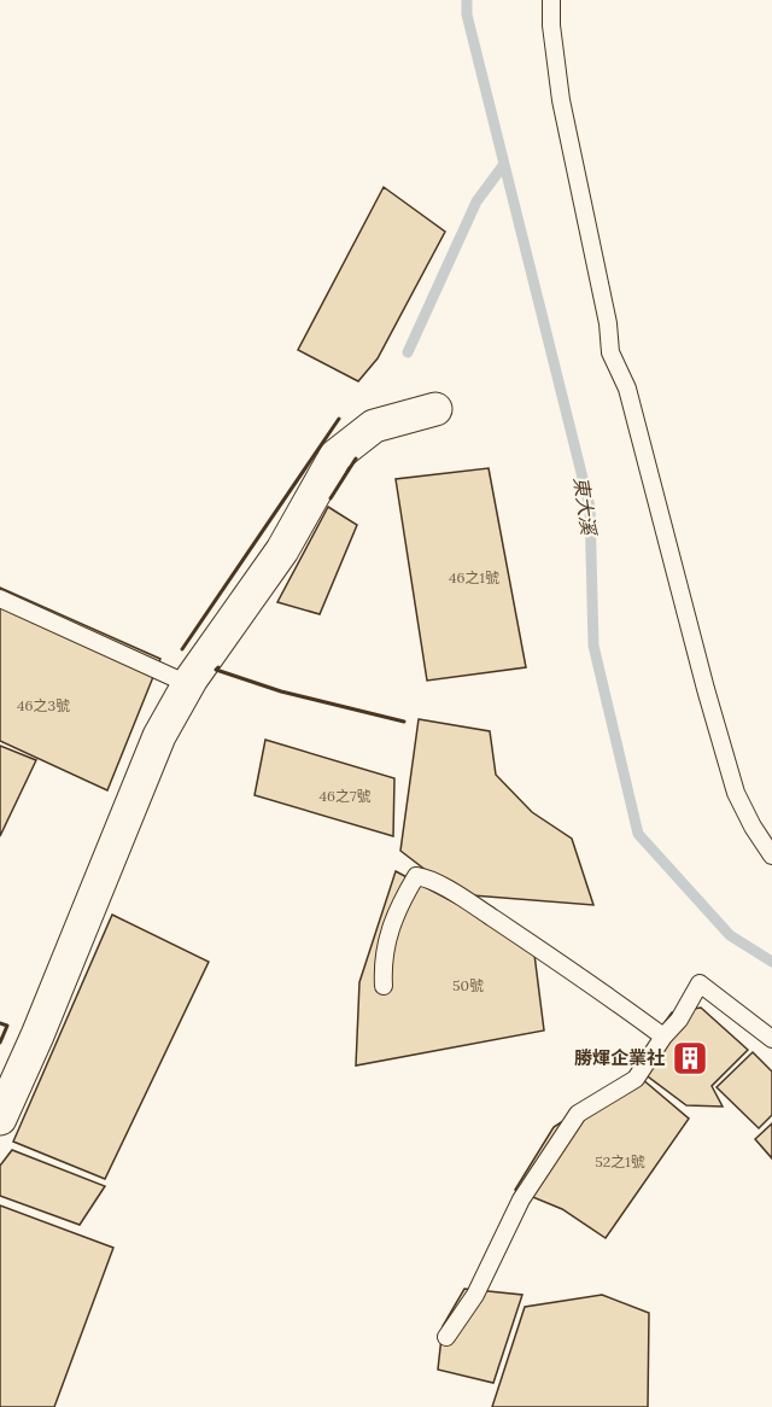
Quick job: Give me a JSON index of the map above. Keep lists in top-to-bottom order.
{
  "water": ["東大溪"],
  "places": {
    "building": ["勝煇企業社"]
  },
  "house_numbers": [
    "46之1號",
    "46之3號",
    "46之7號",
    "50號",
    "52之1號"
  ]
}
